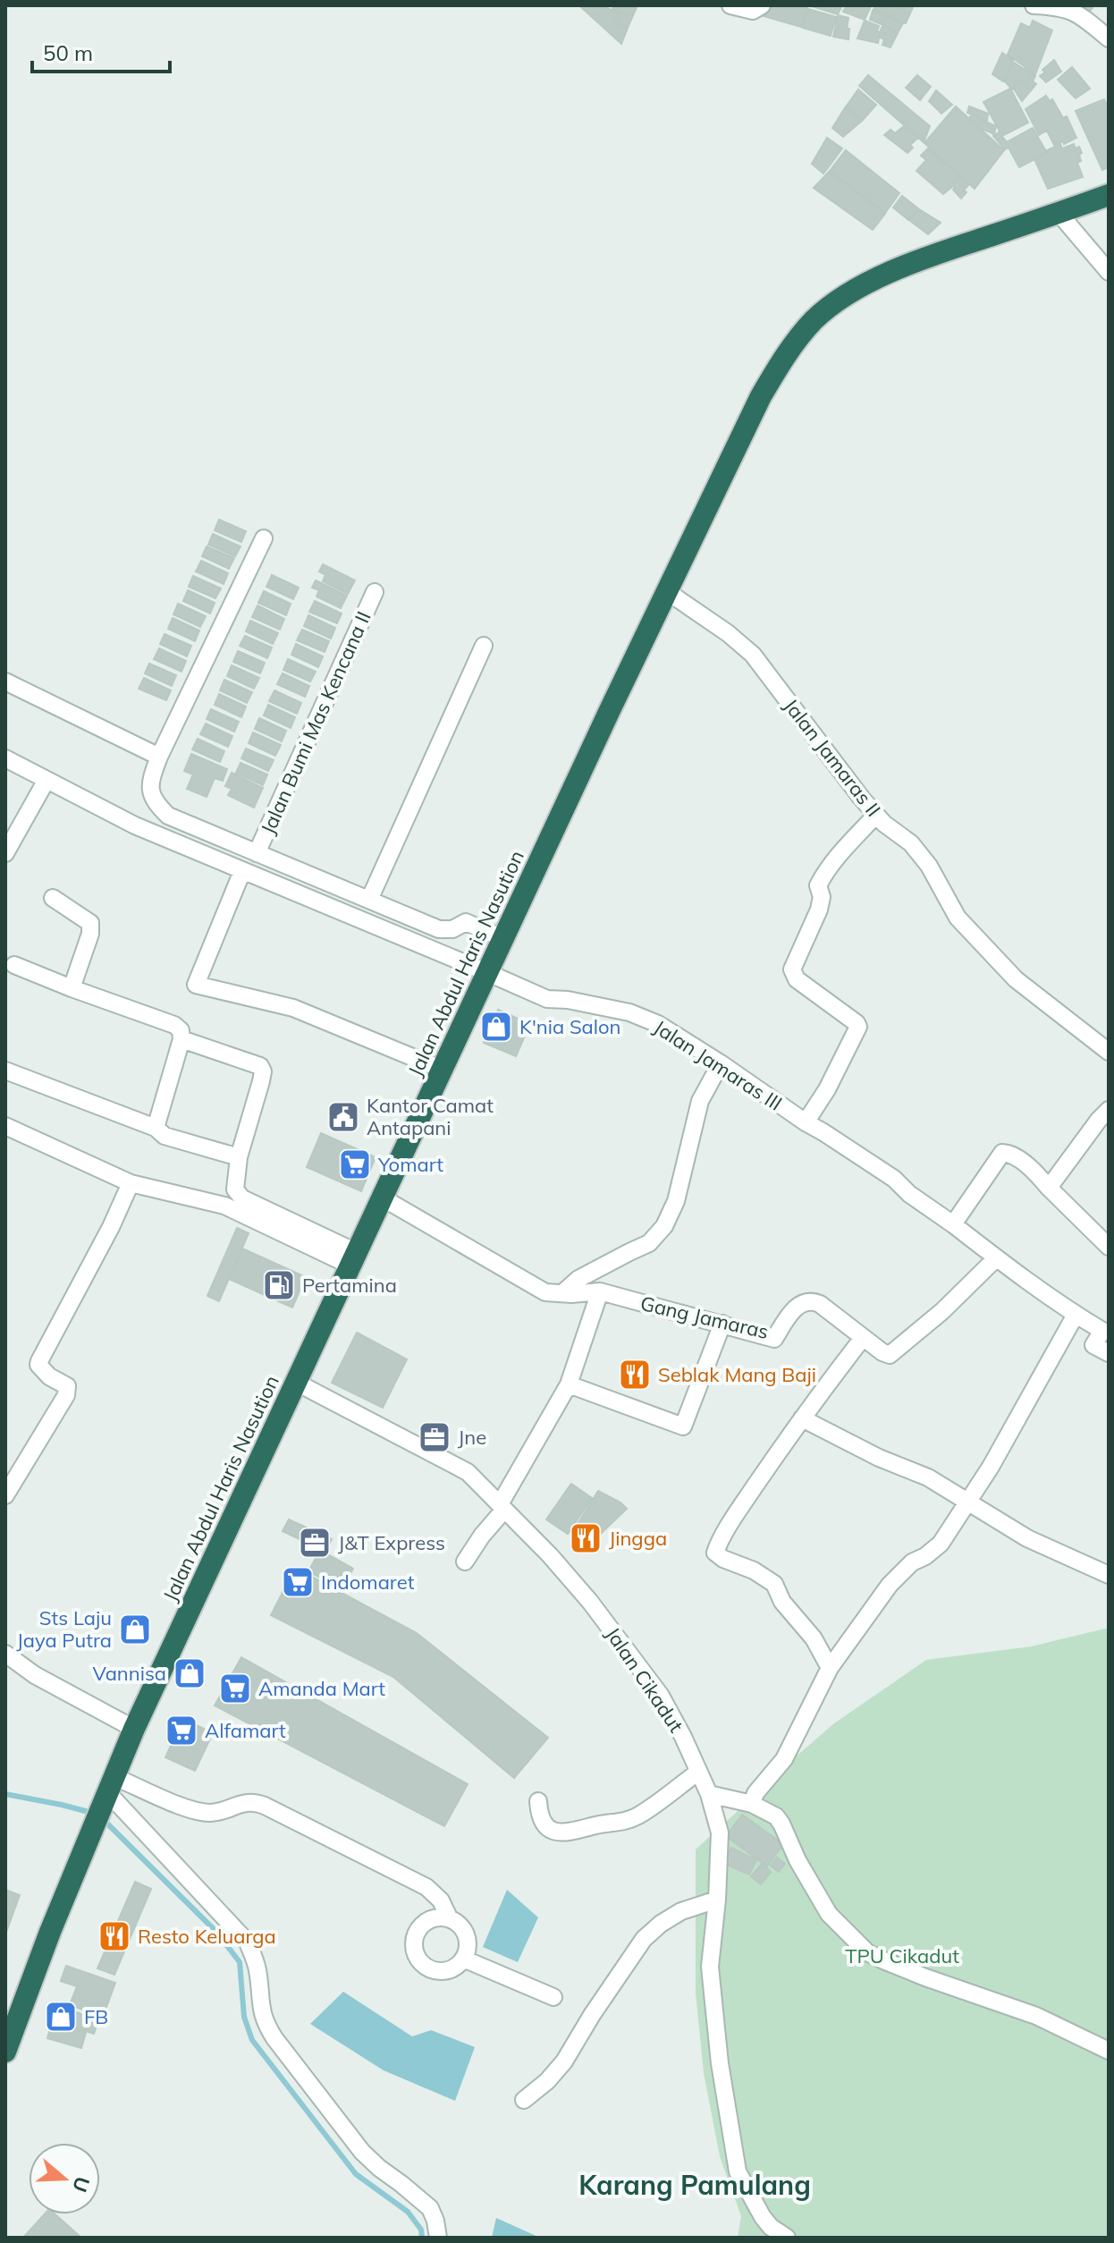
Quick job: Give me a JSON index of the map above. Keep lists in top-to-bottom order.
{
  "streets": {
    "highway": ["Jalan Abdul Haris Nasution"],
    "street": [
      "Jalan Bumi Mas Kencana II",
      "Jalan Jamaras II",
      "Jalan Jamaras III",
      "Gang Jamaras",
      "Jalan Cikadut"
    ]
  },
  "crossings": [
    ["Jalan Jamaras II", "Jalan Abdul Haris Nasution"],
    ["Jalan Abdul Haris Nasution", "Jalan Jamaras III"],
    ["Jalan Abdul Haris Nasution", "Gang Jamaras"],
    ["Jalan Abdul Haris Nasution", "Jalan Cikadut"]
  ],
  "districts": ["Karang Pamulang"],
  "parks": ["TPU Cikadut"],
  "places": {
    "shop": [
      "K'nia Salon",
      "Sts Laju Jaya Putra",
      "Vannisa",
      "FB"
    ],
    "public building": ["Kantor Camat Antapani"],
    "supermarket": [
      "Yomart",
      "Indomaret",
      "Amanda Mart",
      "Alfamart"
    ],
    "fuel station": ["Pertamina"],
    "restaurant": ["Seblak Mang Baji", "Jingga", "Resto Keluarga"],
    "office": ["Jne", "J&T Express"]
  },
  "scale_bar": "50 m",
  "north": "right"
}
